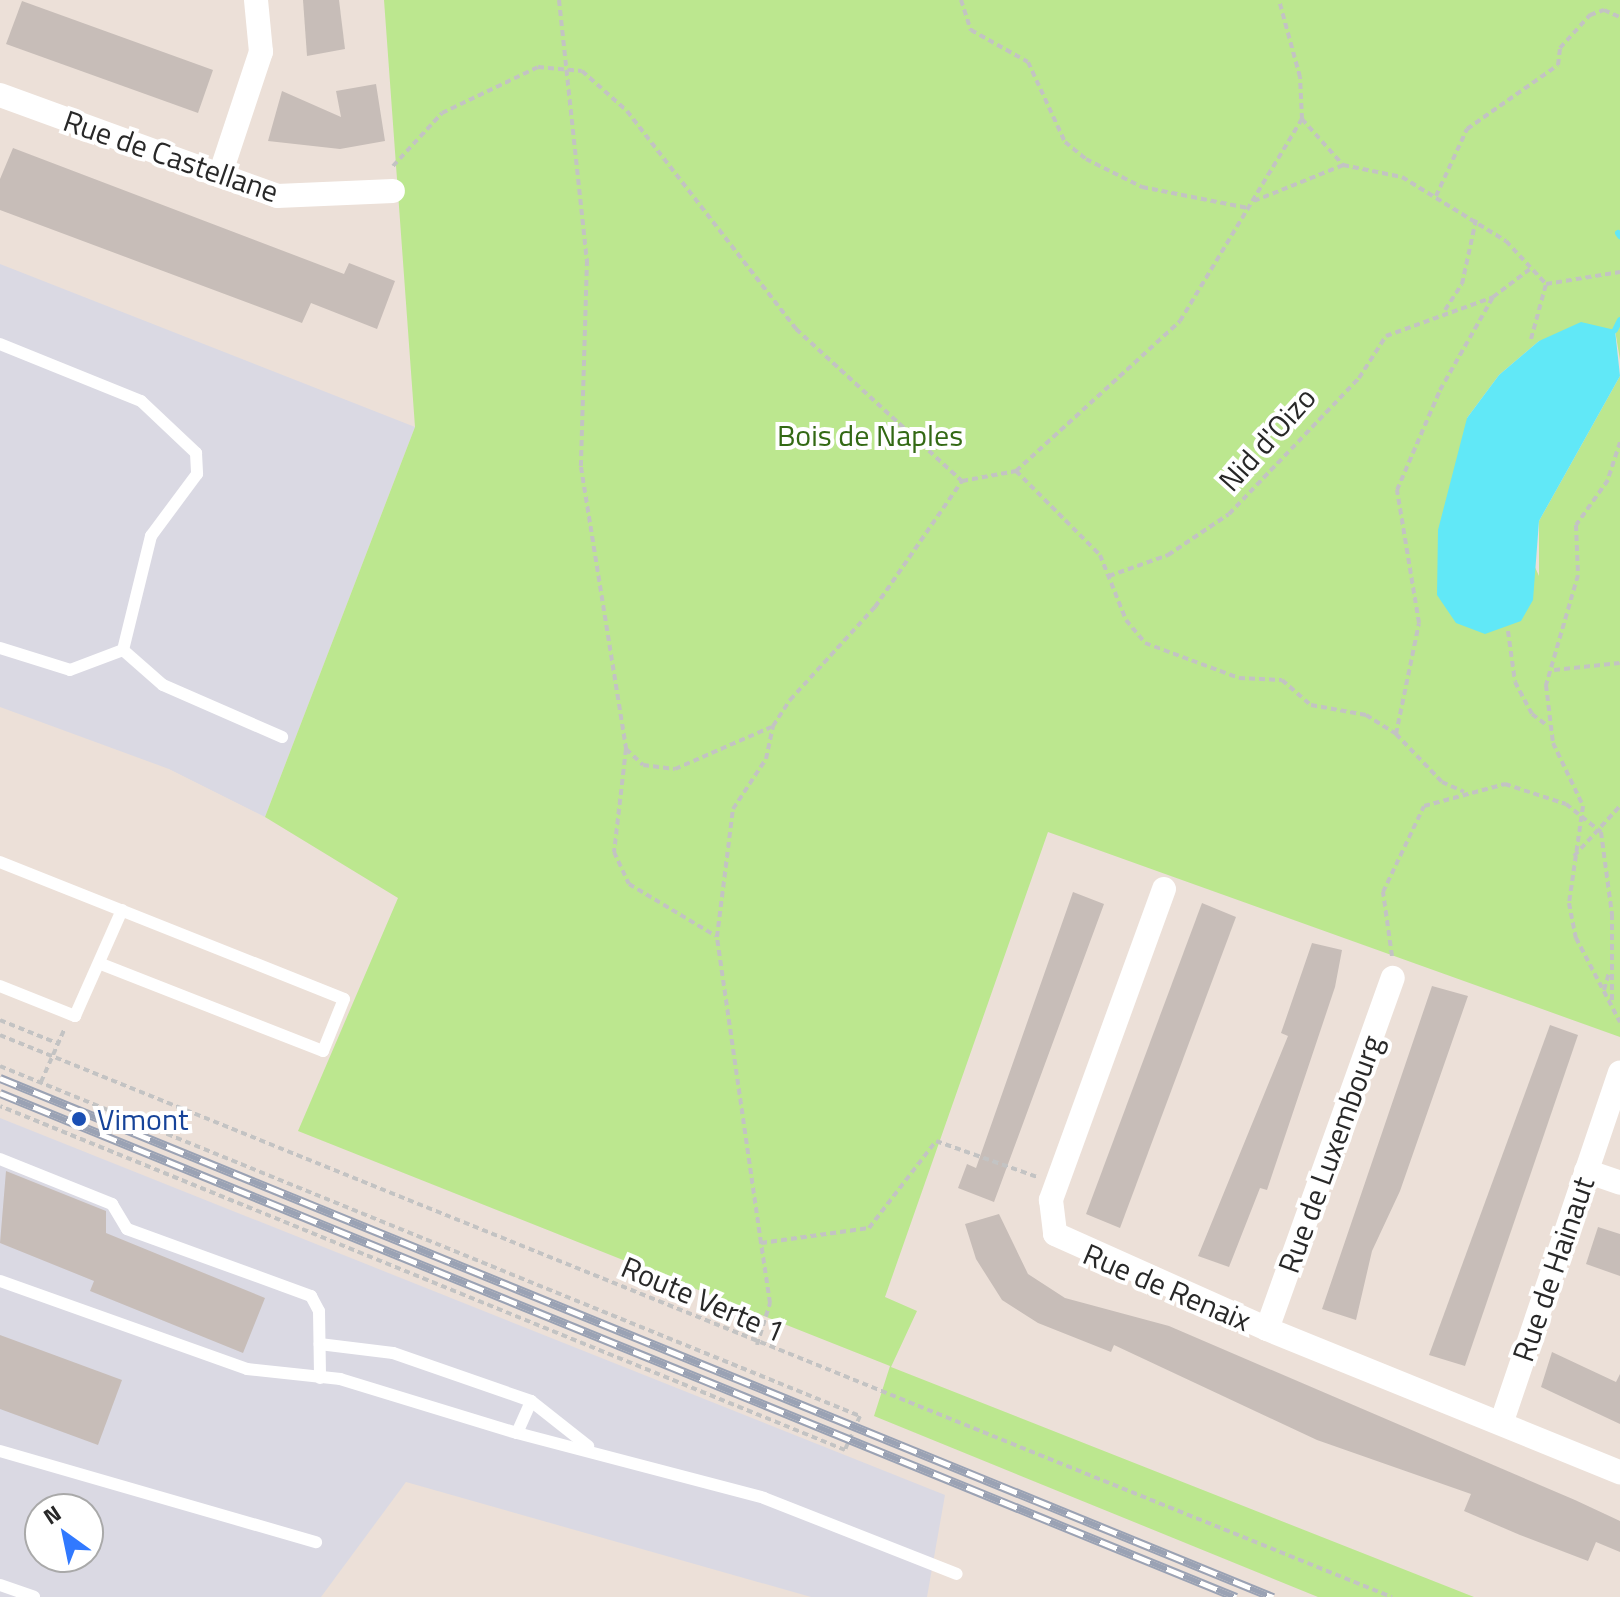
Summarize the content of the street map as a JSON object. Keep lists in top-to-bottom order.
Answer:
{
  "streets": {
    "street": [
      "Rue de Castellane",
      "Rue de Luxembourg",
      "Rue de Hainaut",
      "Rue de Renaix"
    ],
    "path": ["Nid d'Oizo", "Route Verte 1"]
  },
  "crossings": [
    ["Rue de Luxembourg", "Rue de Renaix"],
    ["Rue de Hainaut", "Rue de Renaix"]
  ],
  "parks": ["Bois de Naples"],
  "places": ["Vimont"],
  "north": "top left"
}
